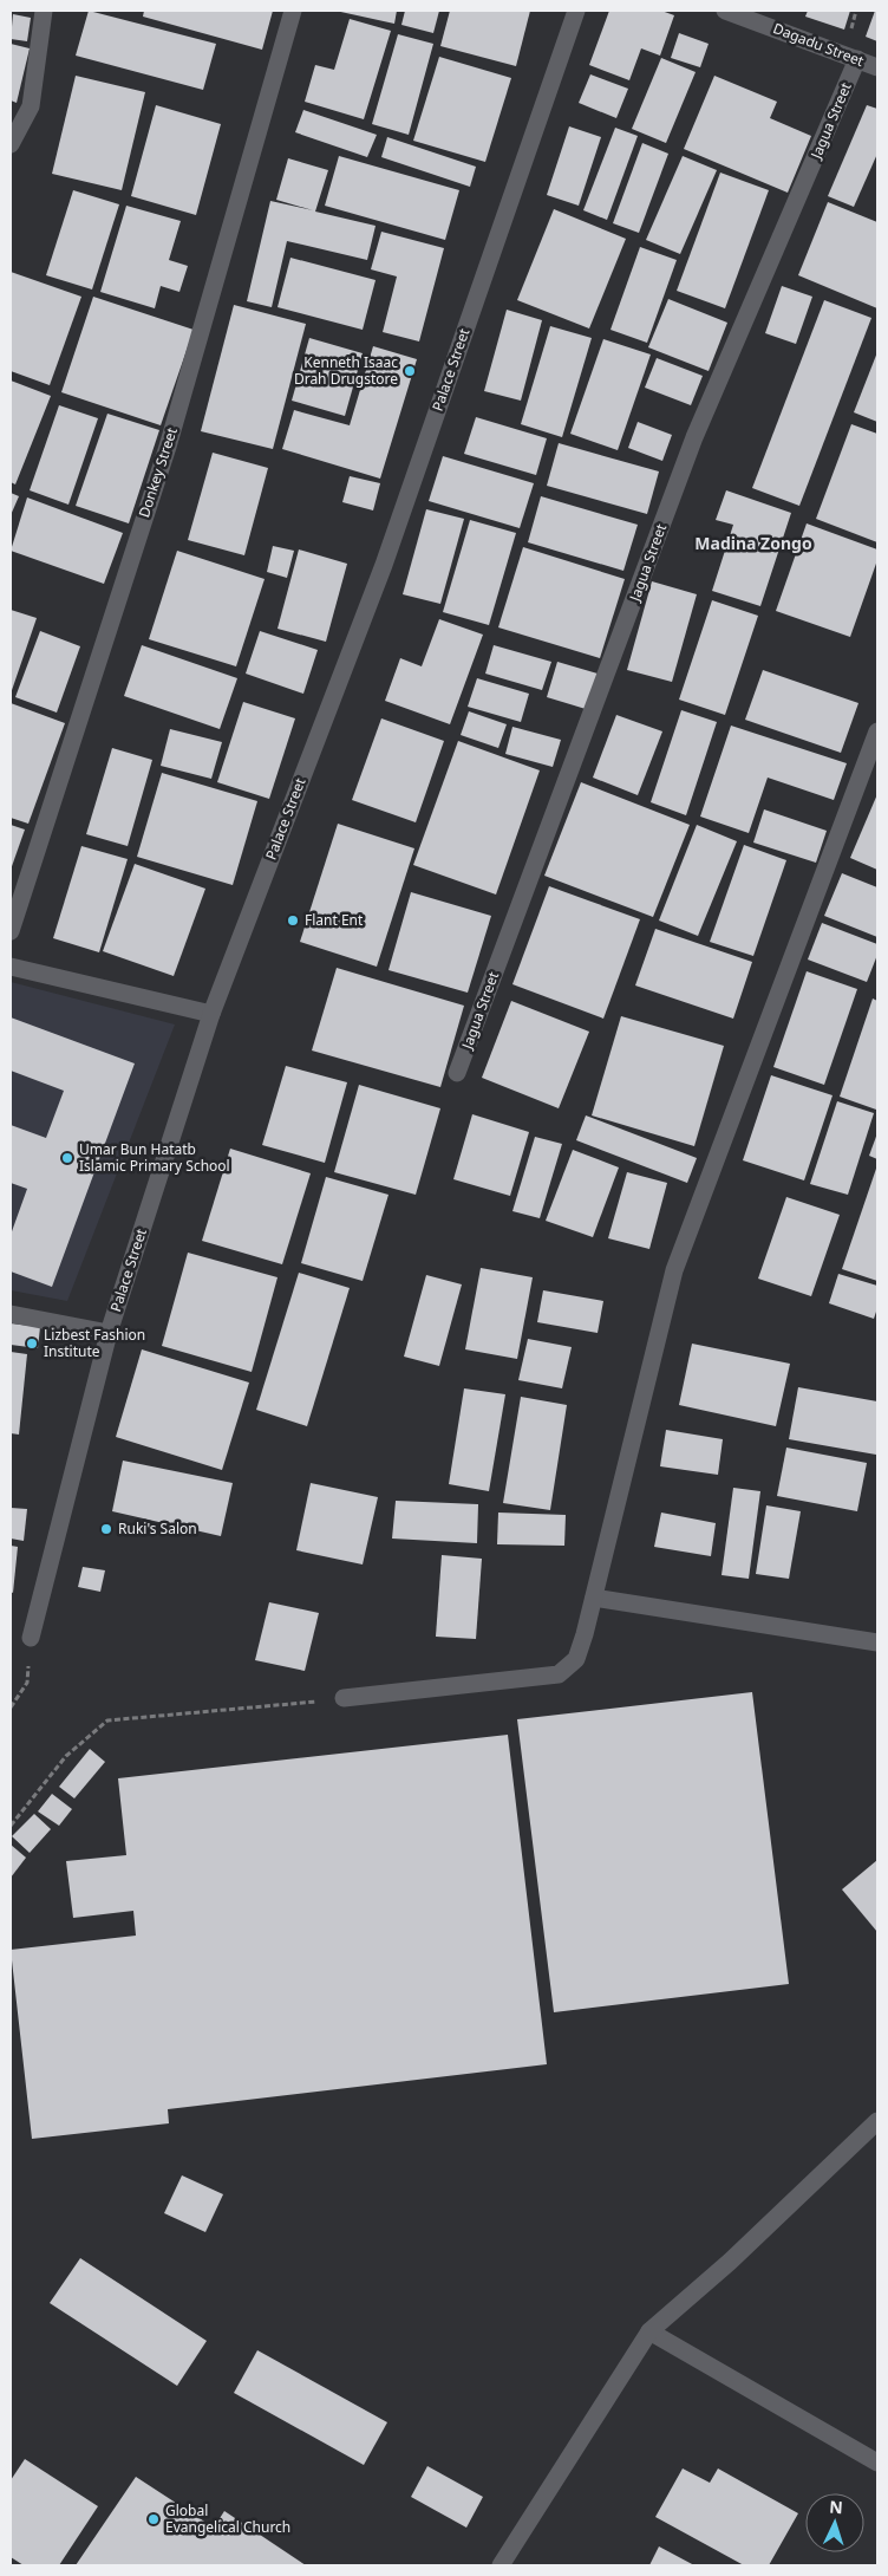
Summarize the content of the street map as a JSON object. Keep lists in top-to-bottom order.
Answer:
{
  "streets": {
    "street": [
      "Dagadu Street",
      "Jagua Street",
      "Palace Street",
      "Donkey Street"
    ]
  },
  "crossings": [
    ["Dagadu Street", "Jagua Street"]
  ],
  "districts": ["Madina Zongo"],
  "places": [
    "Kenneth Isaac Drah Drugstore",
    "Flant Ent",
    "Umar Bun Hatatb Islamic Primary School",
    "Lizbest Fashion Institute",
    "Ruki's Salon",
    "Global Evangelical Church"
  ],
  "north": "top"
}
